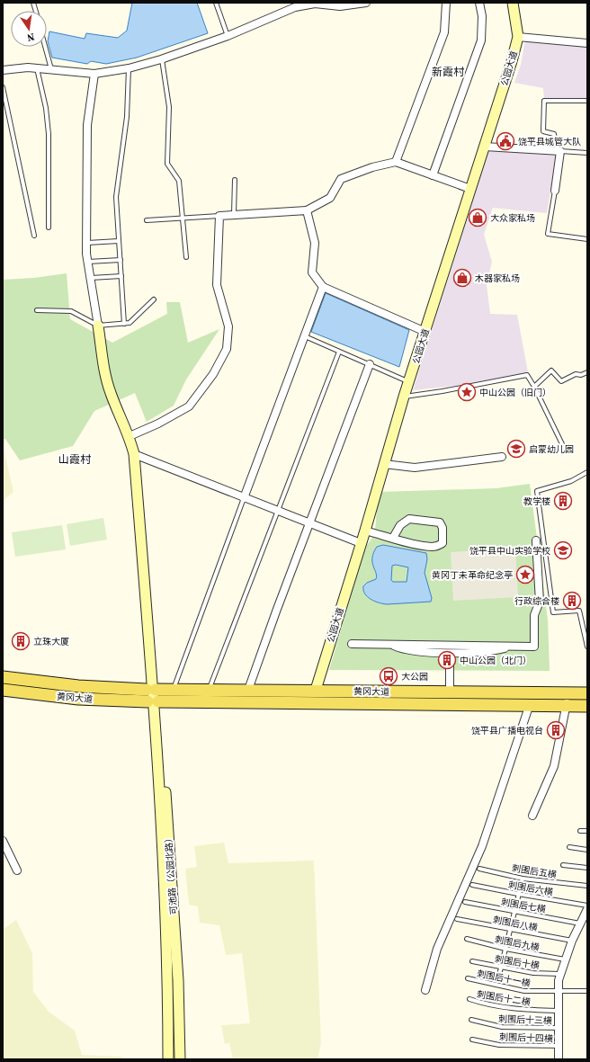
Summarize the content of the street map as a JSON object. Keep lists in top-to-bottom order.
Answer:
{
  "streets": {
    "main road": ["公园大道", "黄冈大道", "可池路（公园北路）"],
    "lane": [
      "刺围后五横",
      "刺围后六横",
      "刺围后七横",
      "刺围后八横",
      "刺围后九横",
      "刺围后十横",
      "刺围后十一横",
      "刺围后十二横",
      "刺围后十三横",
      "刺围后十四横"
    ]
  },
  "crossings": [
    ["黄冈大道", "可池路（公园北路）"]
  ],
  "districts": ["新霞村", "山霞村"],
  "places": {
    "public building": ["饶平县城管大队"],
    "shop": ["大众家私场", "木器家私场"],
    "place": ["中山公园（旧门）", "黄冈丁未革命纪念亭"],
    "school or university": ["启蒙幼儿园", "饶平县中山实验学校"],
    "building": [
      "教学楼",
      "行政综合楼",
      "立珠大厦",
      "中山公园（北门）",
      "饶平县广播电视台"
    ],
    "bus stop": ["大公园"]
  },
  "north": "bottom"
}
